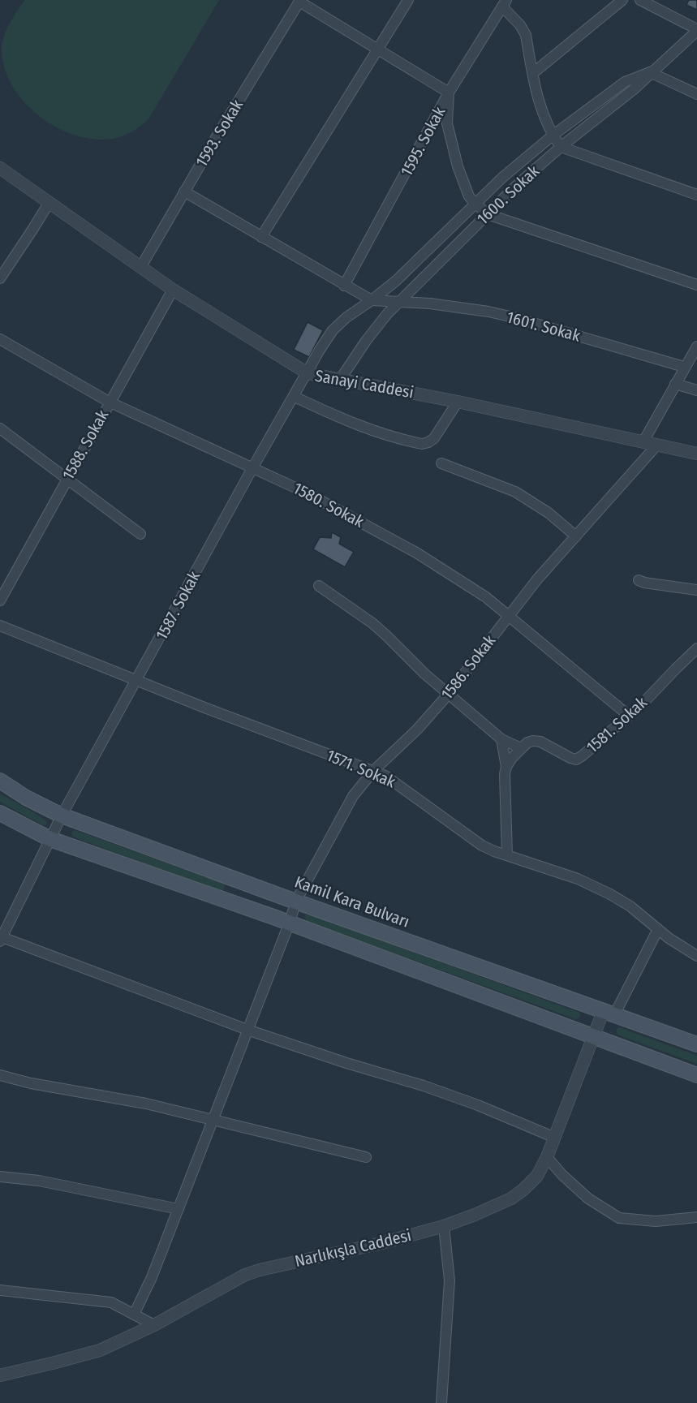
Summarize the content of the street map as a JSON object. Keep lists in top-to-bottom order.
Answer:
{
  "streets": {
    "main road": ["Kamil Kara Bulvarı"],
    "street": [
      "1593. Sokak",
      "1595. Sokak",
      "1600. Sokak",
      "1601. Sokak",
      "Sanayi Caddesi",
      "1588. Sokak",
      "1580. Sokak",
      "1587. Sokak",
      "1586. Sokak",
      "1581. Sokak",
      "1571. Sokak",
      "Narlıkışla Caddesi"
    ]
  },
  "crossings": [
    ["1593. Sokak", "Sanayi Caddesi"],
    ["1600. Sokak", "1601. Sokak"],
    ["1600. Sokak", "Sanayi Caddesi"],
    ["1600. Sokak", "1587. Sokak"],
    ["1601. Sokak", "1587. Sokak"],
    ["Sanayi Caddesi", "1588. Sokak"],
    ["Sanayi Caddesi", "1587. Sokak"],
    ["Sanayi Caddesi", "1586. Sokak"],
    ["1588. Sokak", "1580. Sokak"],
    ["1580. Sokak", "1587. Sokak"],
    ["1580. Sokak", "1586. Sokak"],
    ["1580. Sokak", "1581. Sokak"],
    ["1587. Sokak", "1571. Sokak"],
    ["1587. Sokak", "Kamil Kara Bulvarı"],
    ["1586. Sokak", "1571. Sokak"],
    ["1586. Sokak", "Kamil Kara Bulvarı"],
    ["Kamil Kara Bulvarı", "Narlıkışla Caddesi"]
  ]
}
